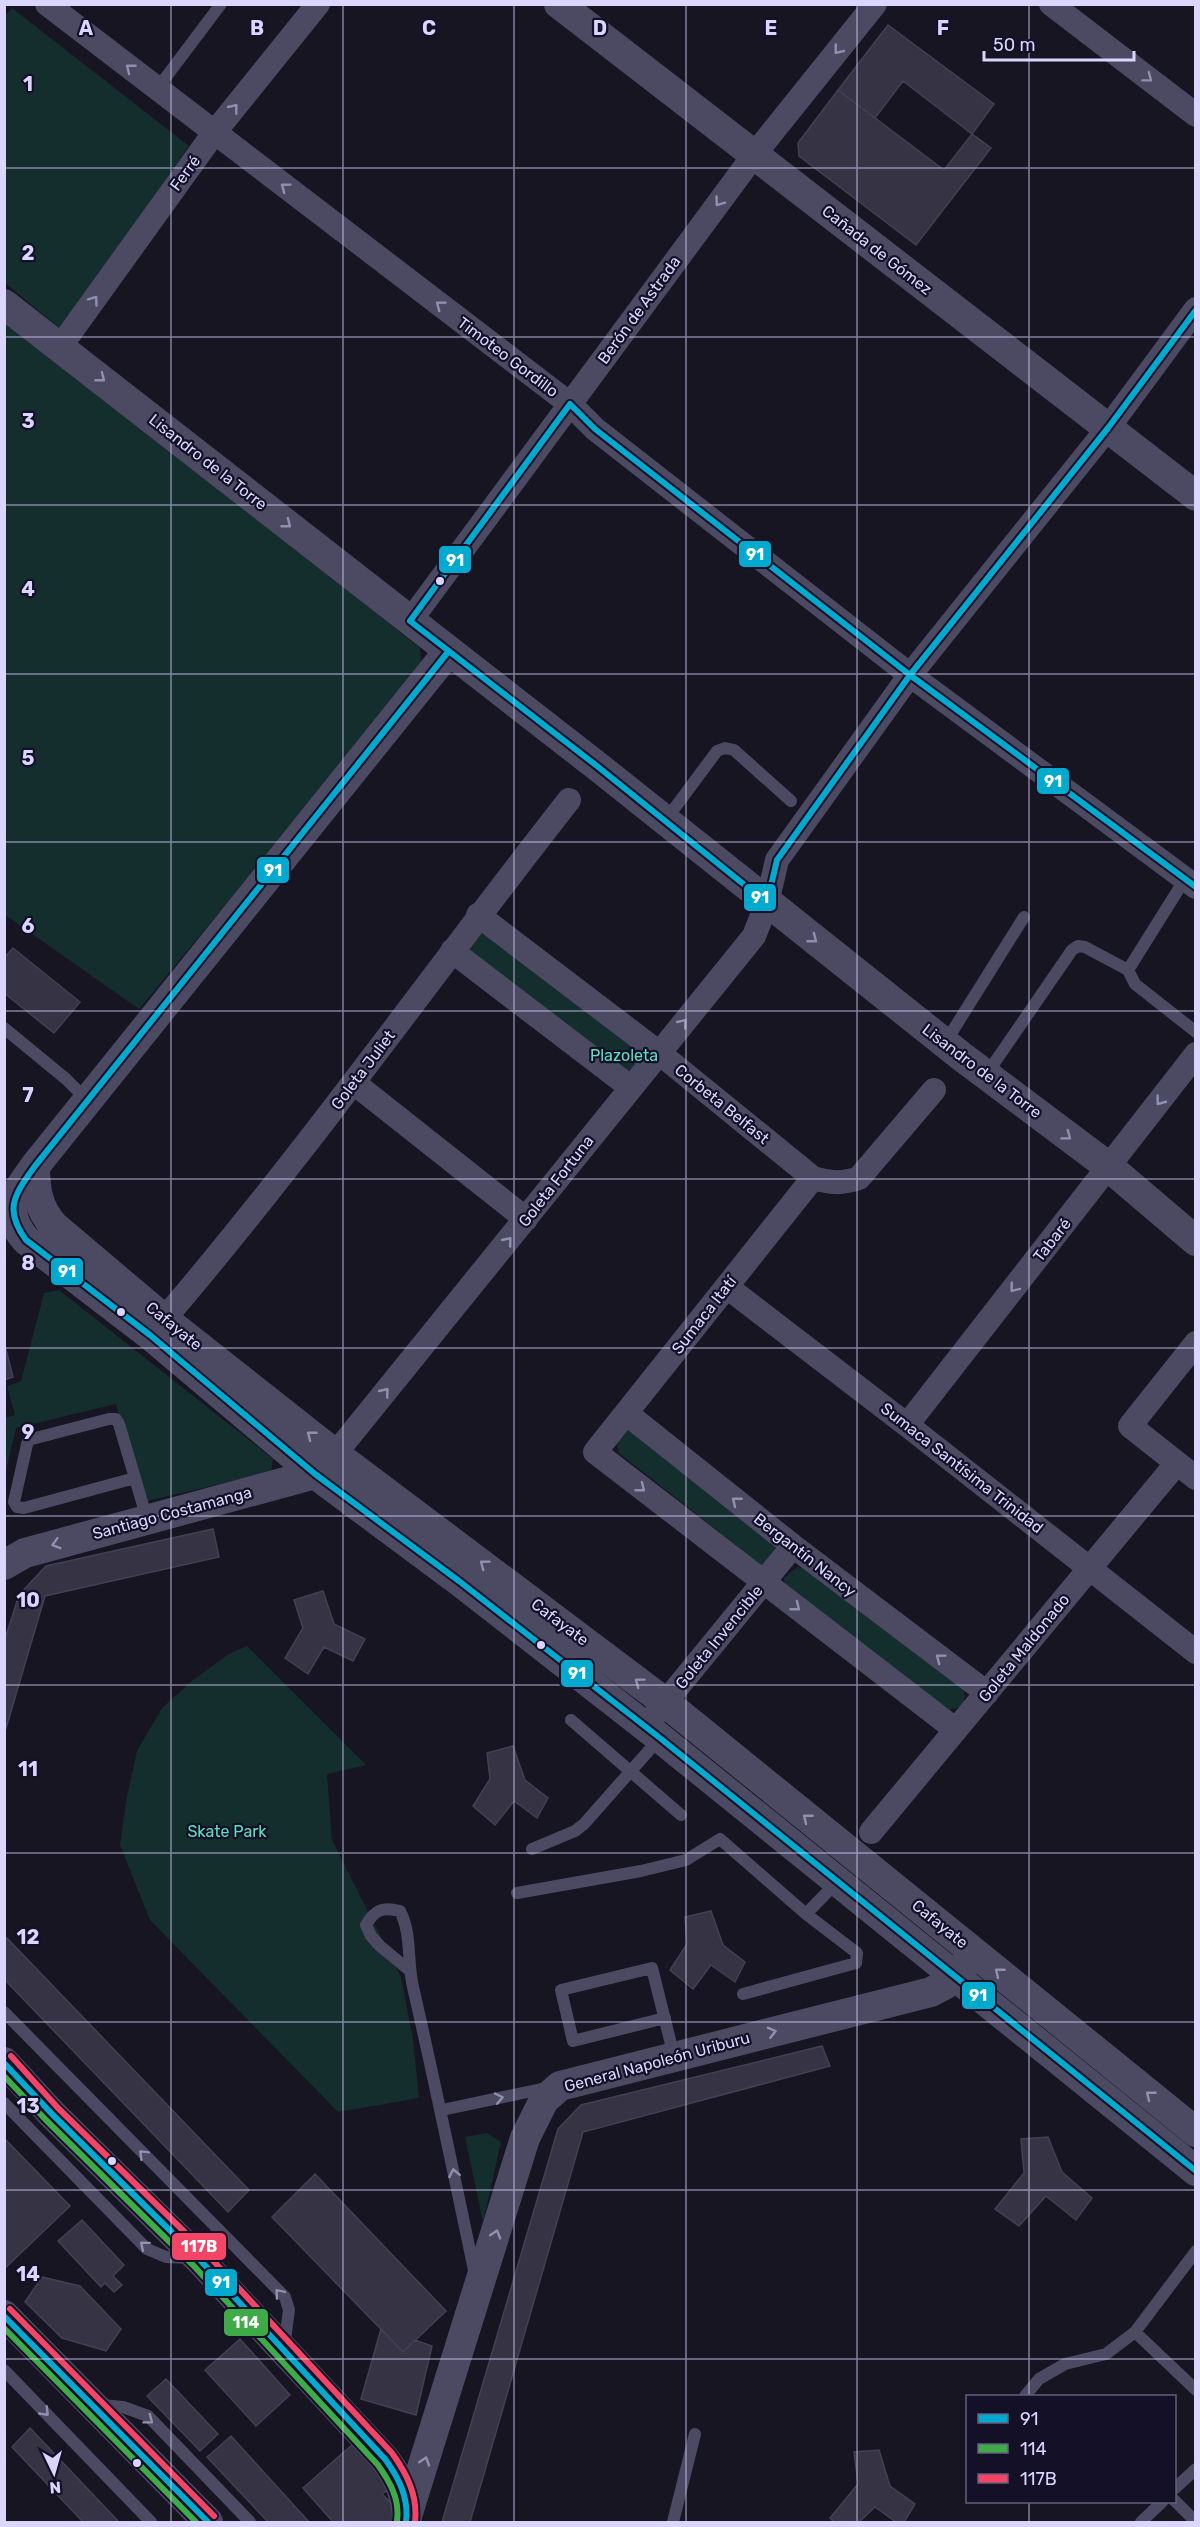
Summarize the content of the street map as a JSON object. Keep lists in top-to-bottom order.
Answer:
{
  "streets": {
    "street": [
      "Ferré",
      "Cañada de Gómez",
      "Berón de Astrada",
      "Timoteo Gordillo",
      "Lisandro de la Torre",
      "Goleta Juliet",
      "Corbeta Belfast",
      "Goleta Fortuna",
      "Tabaré",
      "Sumaca Itatí",
      "Cafayate",
      "Sumaca Santísima Trinidad",
      "Santiago Costamanga",
      "Bergantín Nancy",
      "Goleta Invencible",
      "Goleta Maldonado",
      "General Napoleón Uriburu"
    ]
  },
  "crossings": [
    ["Ferré", "Timoteo Gordillo"],
    ["Ferré", "Lisandro de la Torre"],
    ["Cañada de Gómez", "Berón de Astrada"],
    ["Cañada de Gómez", "Goleta Fortuna"],
    ["Berón de Astrada", "Timoteo Gordillo"],
    ["Berón de Astrada", "Lisandro de la Torre"],
    ["Timoteo Gordillo", "Goleta Fortuna"],
    ["Lisandro de la Torre", "Goleta Fortuna"],
    ["Lisandro de la Torre", "Tabaré"],
    ["Goleta Juliet", "Corbeta Belfast"],
    ["Goleta Juliet", "Cafayate"],
    ["Corbeta Belfast", "Goleta Fortuna"],
    ["Corbeta Belfast", "Sumaca Itatí"],
    ["Goleta Fortuna", "Cafayate"],
    ["Goleta Fortuna", "Santiago Costamanga"],
    ["Tabaré", "Sumaca Santísima Trinidad"],
    ["Sumaca Itatí", "Sumaca Santísima Trinidad"],
    ["Sumaca Itatí", "Bergantín Nancy"],
    ["Sumaca Itatí", "Goleta Invencible"],
    ["Cafayate", "Santiago Costamanga"],
    ["Cafayate", "Goleta Invencible"],
    ["Cafayate", "General Napoleón Uriburu"],
    ["Sumaca Santísima Trinidad", "Goleta Maldonado"],
    ["Bergantín Nancy", "Goleta Invencible"],
    ["Bergantín Nancy", "Goleta Maldonado"]
  ],
  "one_way": [
    "Ferré",
    "Berón de Astrada",
    "Timoteo Gordillo",
    "Lisandro de la Torre",
    "Tabaré",
    "Sumaca Itatí",
    "Santiago Costamanga",
    "General Napoleón Uriburu"
  ],
  "parks": ["Plazoleta", "Skate Park"],
  "lines": ["transit line 91", "transit line 117B", "transit line 114"],
  "legend": ["91", "114", "117B"],
  "scale_bar": "50 m",
  "north": "bottom",
  "grid": {
    "columns": [
      "A",
      "B",
      "C",
      "D",
      "E",
      "F"
    ],
    "rows": [
      "1",
      "2",
      "3",
      "4",
      "5",
      "6",
      "7",
      "8",
      "9",
      "10",
      "11",
      "12",
      "13",
      "14"
    ]
  }
}
